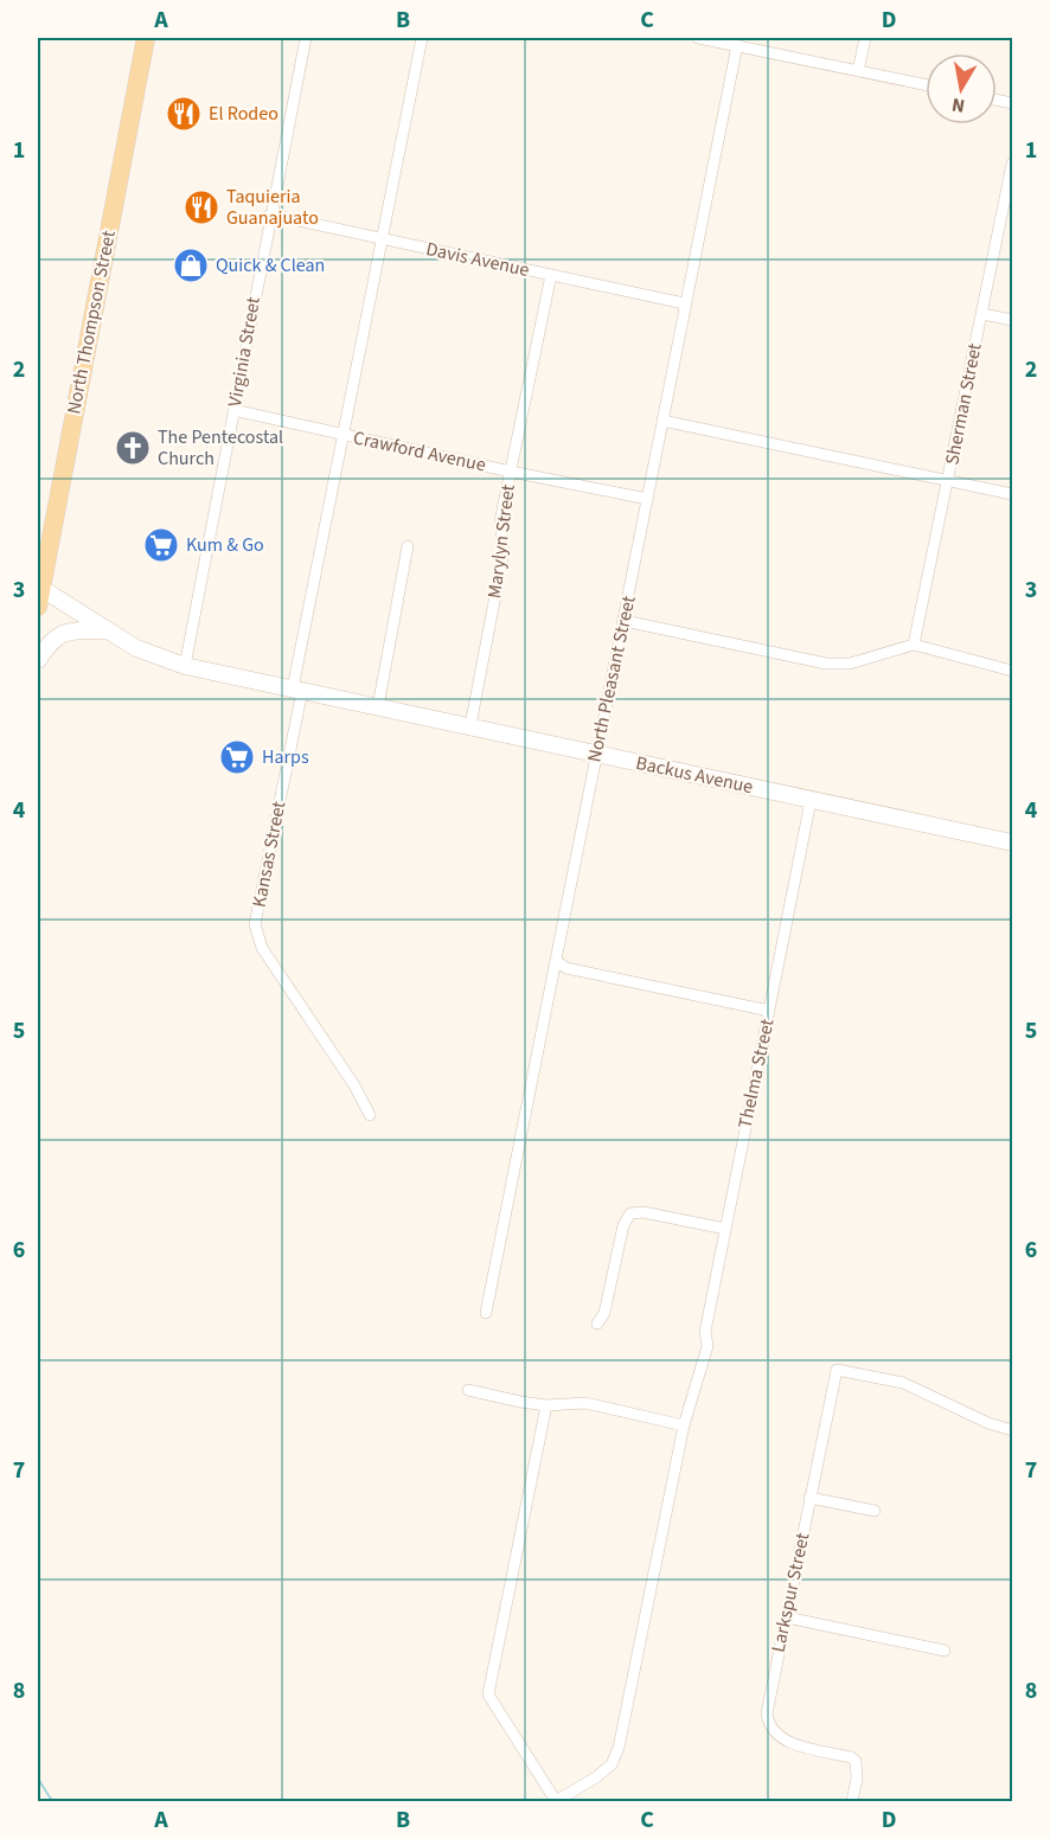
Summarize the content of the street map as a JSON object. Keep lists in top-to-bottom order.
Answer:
{
  "streets": {
    "main road": ["North Thompson Street"],
    "street": [
      "Davis Avenue",
      "Virginia Street",
      "Sherman Street",
      "Crawford Avenue",
      "Marylyn Street",
      "North Pleasant Street",
      "Backus Avenue",
      "Kansas Street",
      "Thelma Street",
      "Larkspur Street"
    ]
  },
  "crossings": [
    ["Davis Avenue", "Virginia Street"],
    ["Davis Avenue", "Marylyn Street"],
    ["Davis Avenue", "North Pleasant Street"],
    ["North Thompson Street", "Backus Avenue"],
    ["Virginia Street", "Crawford Avenue"],
    ["Virginia Street", "Backus Avenue"],
    ["Crawford Avenue", "Marylyn Street"],
    ["Crawford Avenue", "North Pleasant Street"],
    ["Crawford Avenue", "Kansas Street"],
    ["Marylyn Street", "Backus Avenue"],
    ["North Pleasant Street", "Backus Avenue"],
    ["Backus Avenue", "Kansas Street"],
    ["Backus Avenue", "Thelma Street"]
  ],
  "places": {
    "restaurant": ["El Rodeo", "Taquieria Guanajuato"],
    "shop": ["Quick & Clean"],
    "church": ["The Pentecostal Church"],
    "supermarket": ["Kum & Go", "Harps"]
  },
  "north": "bottom",
  "grid": {
    "columns": [
      "A",
      "B",
      "C",
      "D"
    ],
    "rows": [
      "1",
      "2",
      "3",
      "4",
      "5",
      "6",
      "7",
      "8"
    ]
  }
}
